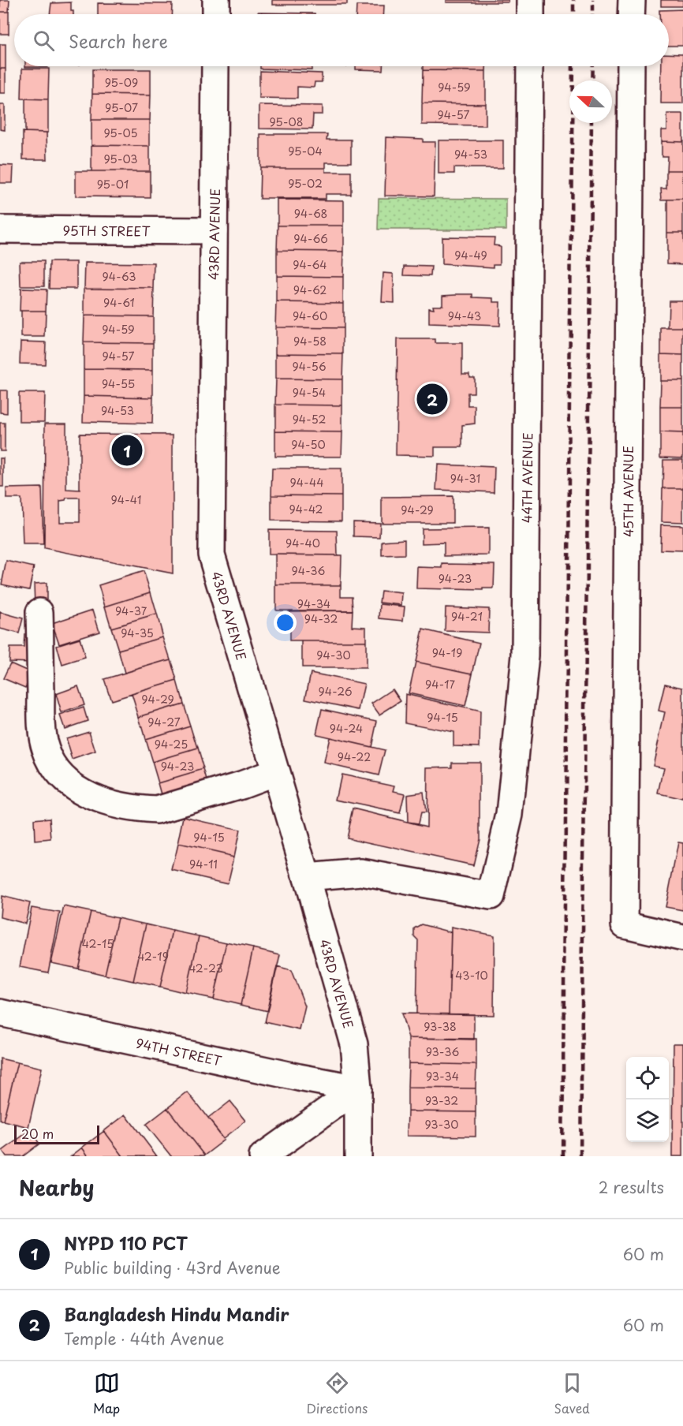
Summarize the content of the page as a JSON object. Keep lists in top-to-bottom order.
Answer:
{
  "streets": {
    "street": [
      "95TH STREET",
      "43RD AVENUE",
      "44TH AVENUE",
      "45TH AVENUE",
      "94TH STREET"
    ]
  },
  "crossings": [
    ["95TH STREET", "43RD AVENUE"],
    ["43RD AVENUE", "44TH AVENUE"],
    ["43RD AVENUE", "94TH STREET"]
  ],
  "house_numbers": [
    "95-09",
    "94-59",
    "95-07",
    "94-57",
    "95-08",
    "95-05",
    "95-04",
    "94-53",
    "95-03",
    "95-02",
    "95-01",
    "94-68",
    "94-66",
    "94-49",
    "94-64",
    "94-63",
    "94-62",
    "94-61",
    "94-60",
    "94-43",
    "94-59",
    "94-58",
    "94-57",
    "94-56",
    "94-55",
    "94-54",
    "94-53",
    "94-52",
    "94-50",
    "94-31",
    "94-44",
    "94-41",
    "94-42",
    "94-29",
    "94-40",
    "94-36",
    "94-23",
    "94-34",
    "94-37",
    "94-21",
    "94-32",
    "94-35",
    "94-19",
    "94-30",
    "94-17",
    "94-26",
    "94-29",
    "94-15",
    "94-27",
    "94-24",
    "94-25",
    "94-22",
    "94-23",
    "94-15",
    "94-11",
    "42-15",
    "42-19",
    "42-23",
    "43-10",
    "93-38",
    "93-36",
    "93-34",
    "93-32",
    "93-30"
  ],
  "scale_bar": "20 m",
  "north": "left",
  "page": {
    "search": "Search here",
    "pins": ["2", "1"],
    "scale": "20 m",
    "heading": ["Nearby", "2 results"],
    "list": [
      {
        "mark": "1",
        "name": "NYPD 110 PCT",
        "note": "Public building · 43rd Avenue",
        "value": "60 m"
      },
      {
        "mark": "2",
        "name": "Bangladesh Hindu Mandir",
        "note": "Temple · 44th Avenue",
        "value": "60 m"
      }
    ],
    "nav": ["Map", "Directions", "Saved"]
  }
}
